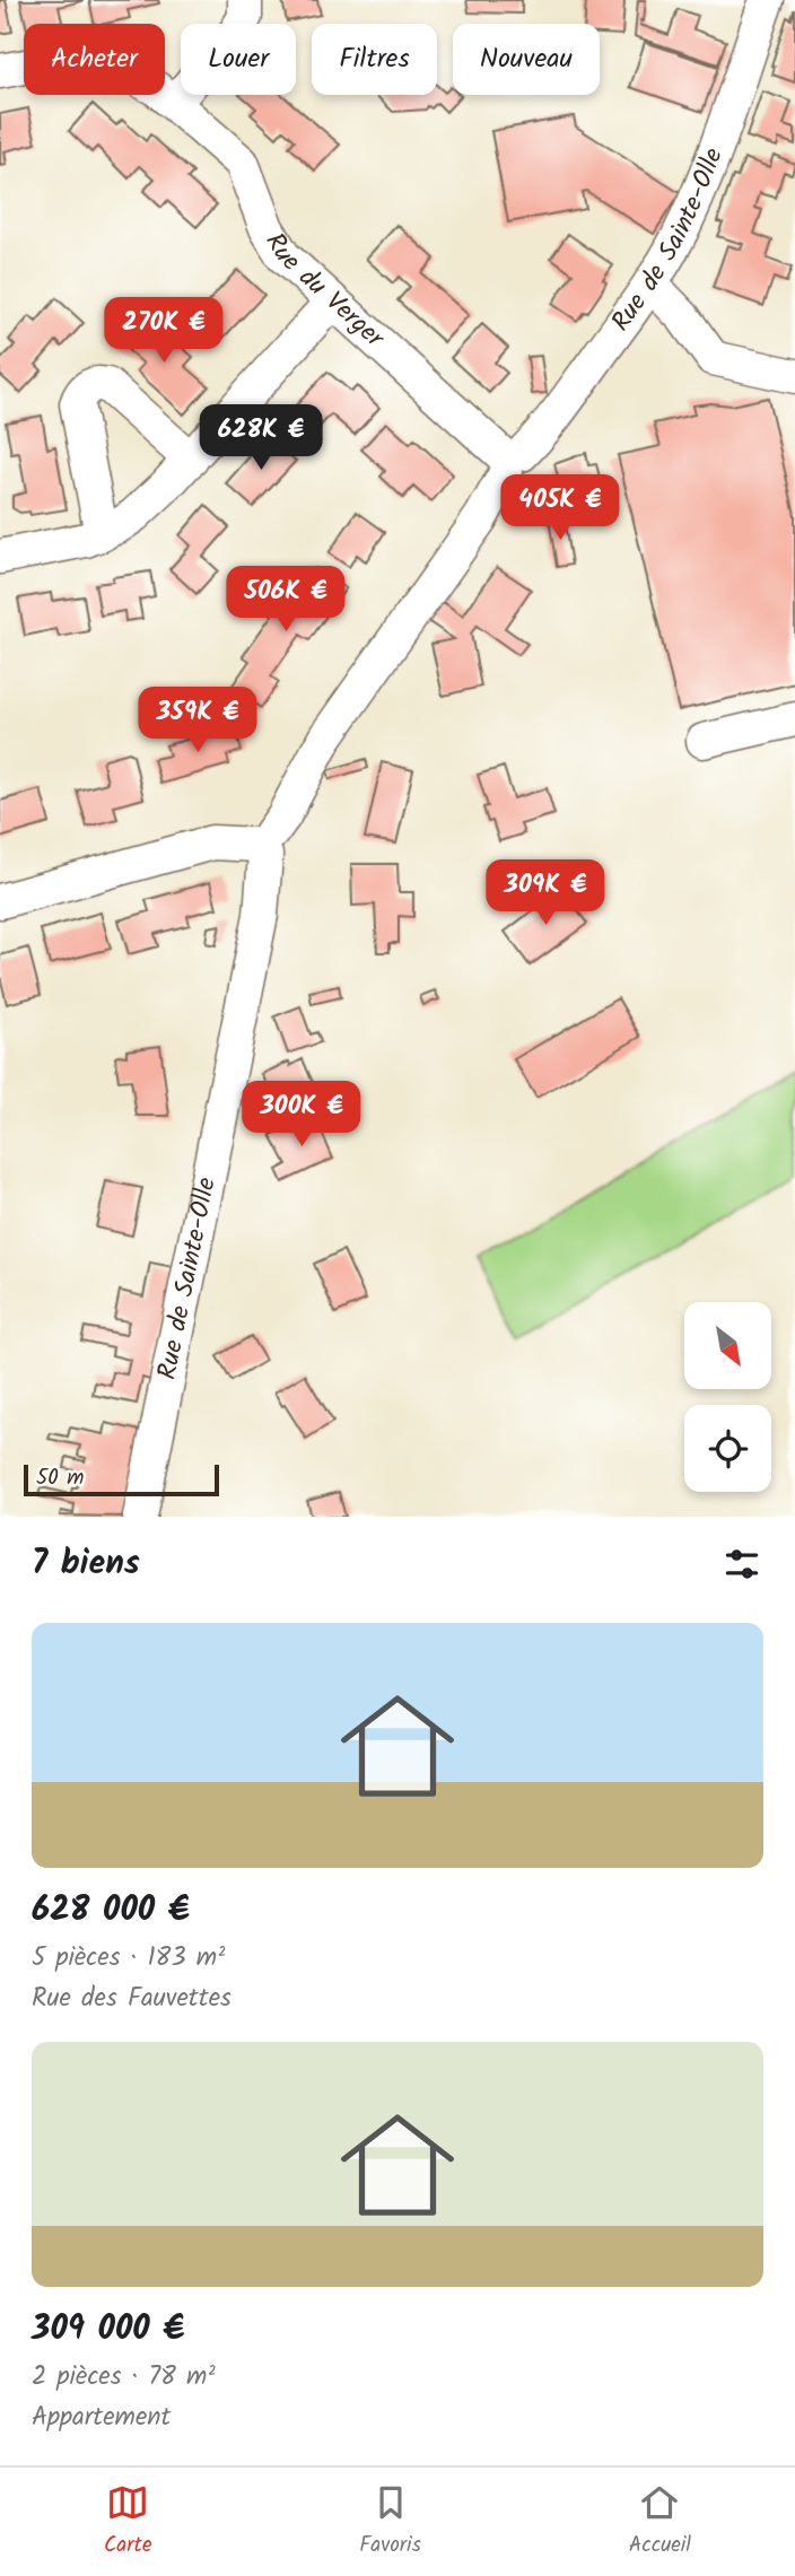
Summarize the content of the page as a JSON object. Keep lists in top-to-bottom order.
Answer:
{
  "streets": {
    "street": ["Rue de Sainte-Olle", "Rue du Verger"]
  },
  "crossings": [
    ["Rue de Sainte-Olle", "Rue du Verger"]
  ],
  "scale_bar": "50 m",
  "north": "bottom right",
  "page": {
    "chip": [
      "Acheter",
      "Louer",
      "Filtres",
      "Nouveau"
    ],
    "price": [
      "270K €",
      "628K €",
      "405K €",
      "506K €",
      "359K €",
      "309K €",
      "300K €"
    ],
    "scale": "50 m",
    "heading": "7 biens",
    "list": [
      {
        "name": "628 000 €",
        "note": "5 pièces · 183 m² · Rue des Fauvettes"
      },
      {
        "name": "309 000 €",
        "note": "2 pièces · 78 m² · Appartement"
      }
    ],
    "tabs": ["Carte", "Favoris", "Accueil"]
  }
}
